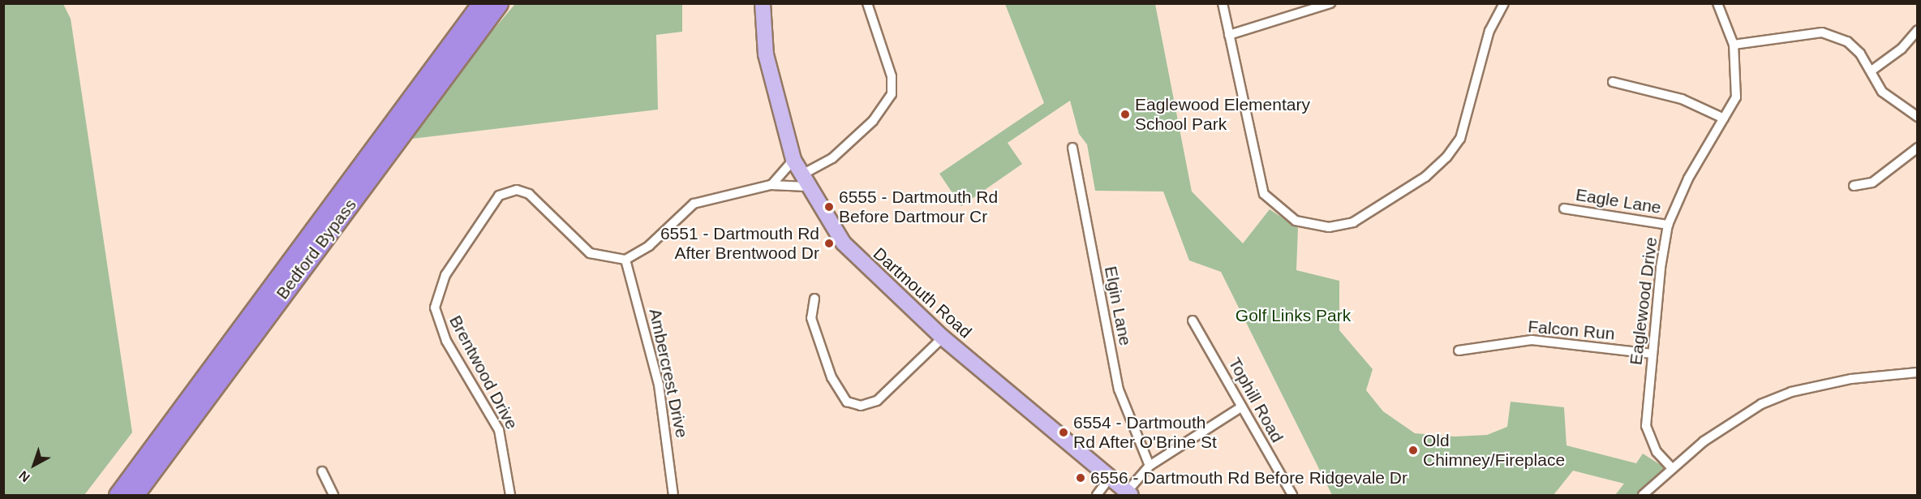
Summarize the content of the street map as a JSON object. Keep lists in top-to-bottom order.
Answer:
{
  "streets": {
    "highway": ["Bedford Bypass"],
    "main road": ["Dartmouth Road"],
    "street": [
      "Eagle Lane",
      "Eaglewood Drive",
      "Elgin Lane",
      "Falcon Run",
      "Brentwood Drive",
      "Ambercrest Drive",
      "Tophill Road"
    ]
  },
  "crossings": [
    ["Eagle Lane", "Eaglewood Drive"],
    ["Eaglewood Drive", "Falcon Run"],
    ["Brentwood Drive", "Ambercrest Drive"]
  ],
  "parks": ["Golf Links Park"],
  "places": [
    "Eaglewood Elementary School Park",
    "6555 - Dartmouth Rd Before Dartmour Cr",
    "6551 - Dartmouth Rd After Brentwood Dr",
    "6554 - Dartmouth Rd After O'Brine St",
    "Old Chimney/Fireplace",
    "6556 - Dartmouth Rd Before Ridgevale Dr"
  ],
  "north": "bottom left"
}
